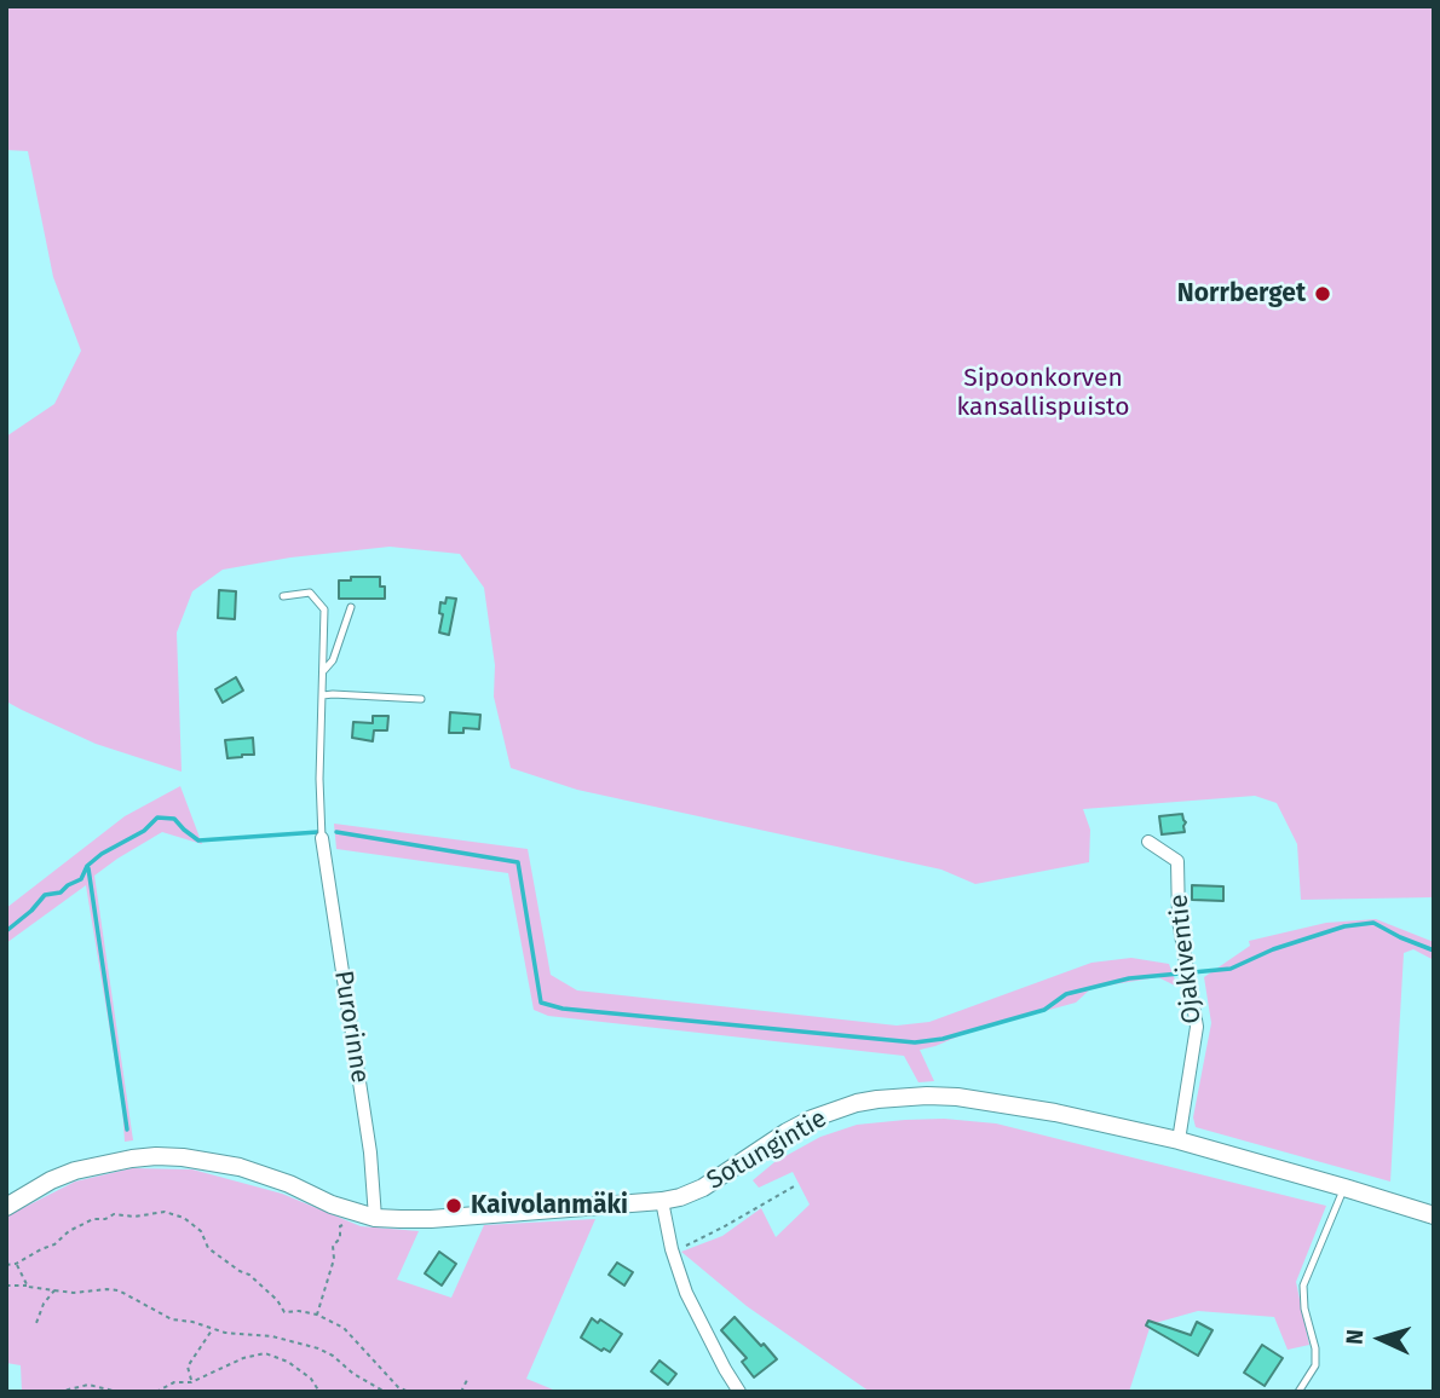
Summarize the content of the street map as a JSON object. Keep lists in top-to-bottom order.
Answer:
{
  "streets": {
    "street": ["Ojakiventie", "Purorinne", "Sotungintie"]
  },
  "crossings": [
    ["Ojakiventie", "Sotungintie"],
    ["Purorinne", "Sotungintie"]
  ],
  "parks": ["Sipoonkorven kansallispuisto"],
  "places": ["Norrberget", "Kaivolanmäki"],
  "north": "left"
}
